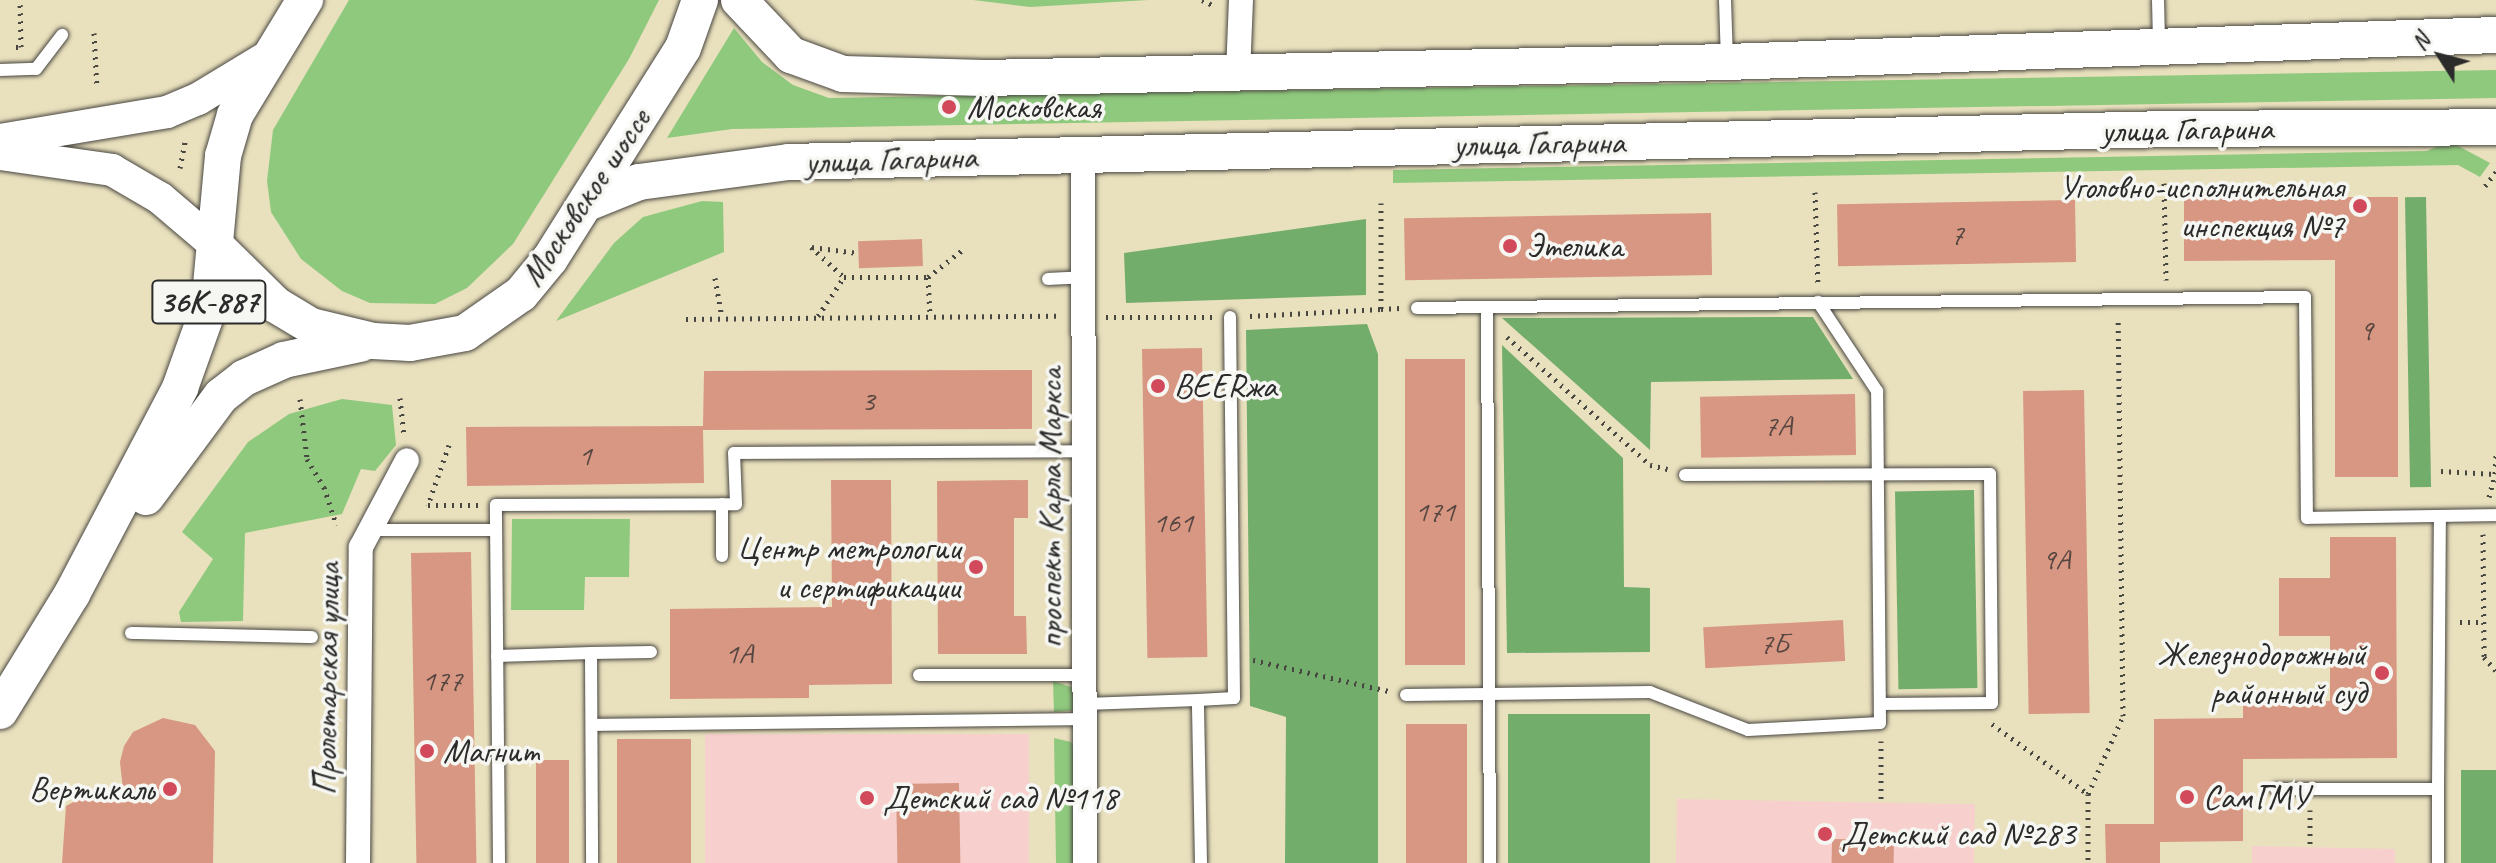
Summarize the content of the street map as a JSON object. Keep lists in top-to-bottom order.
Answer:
{
  "streets": {
    "main road": ["улица Гагарина", "Московское шоссе", "36К-887"],
    "street": ["проспект Карла Маркса", "Пролетарская улица"]
  },
  "crossings": [
    ["улица Гагарина", "Московское шоссе"],
    ["улица Гагарина", "проспект Карла Маркса"]
  ],
  "places": [
    "Московская",
    "Уголовно-исполнительная инспекция №7",
    "Этелика",
    "BEERжа",
    "Центр метрологии и сертификации",
    "Железнодорожный районный суд",
    "Магнит",
    "Вертикаль",
    "СамГМУ",
    "Детский сад №118",
    "Детский сад №283"
  ],
  "house_numbers": [
    "7",
    "9",
    "3",
    "7А",
    "1",
    "171",
    "161",
    "9А",
    "7Б",
    "1А",
    "177"
  ],
  "north": "top left"
}
